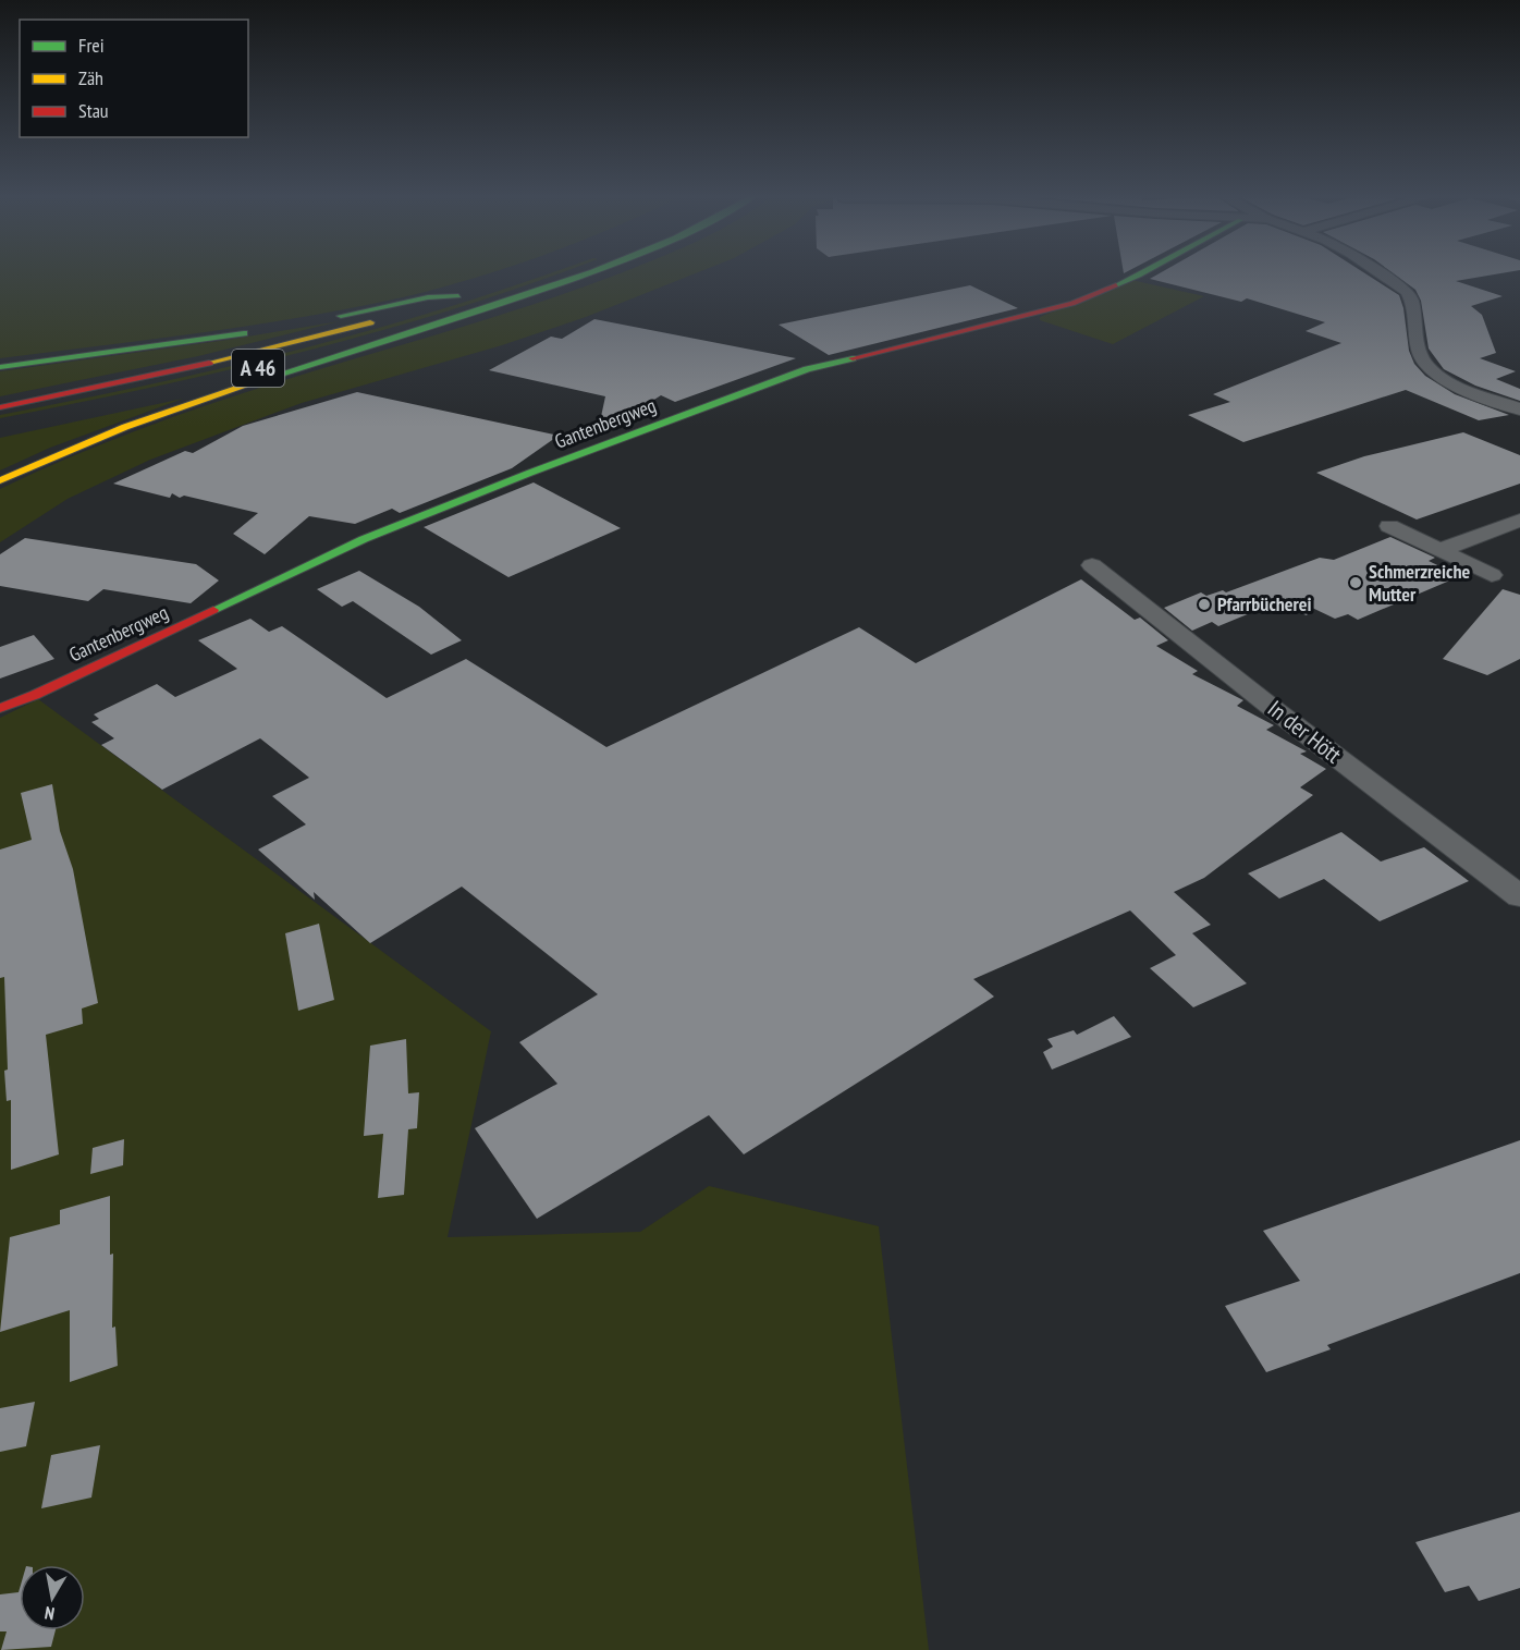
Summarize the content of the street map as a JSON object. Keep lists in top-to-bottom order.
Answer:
{
  "streets": {
    "main road": ["A 46", "Gantenbergweg"],
    "street": ["In der Hött"]
  },
  "places": ["Schmerzreiche Mutter", "Pfarrbücherei"],
  "legend": ["Frei", "Zäh", "Stau"],
  "north": "bottom"
}
